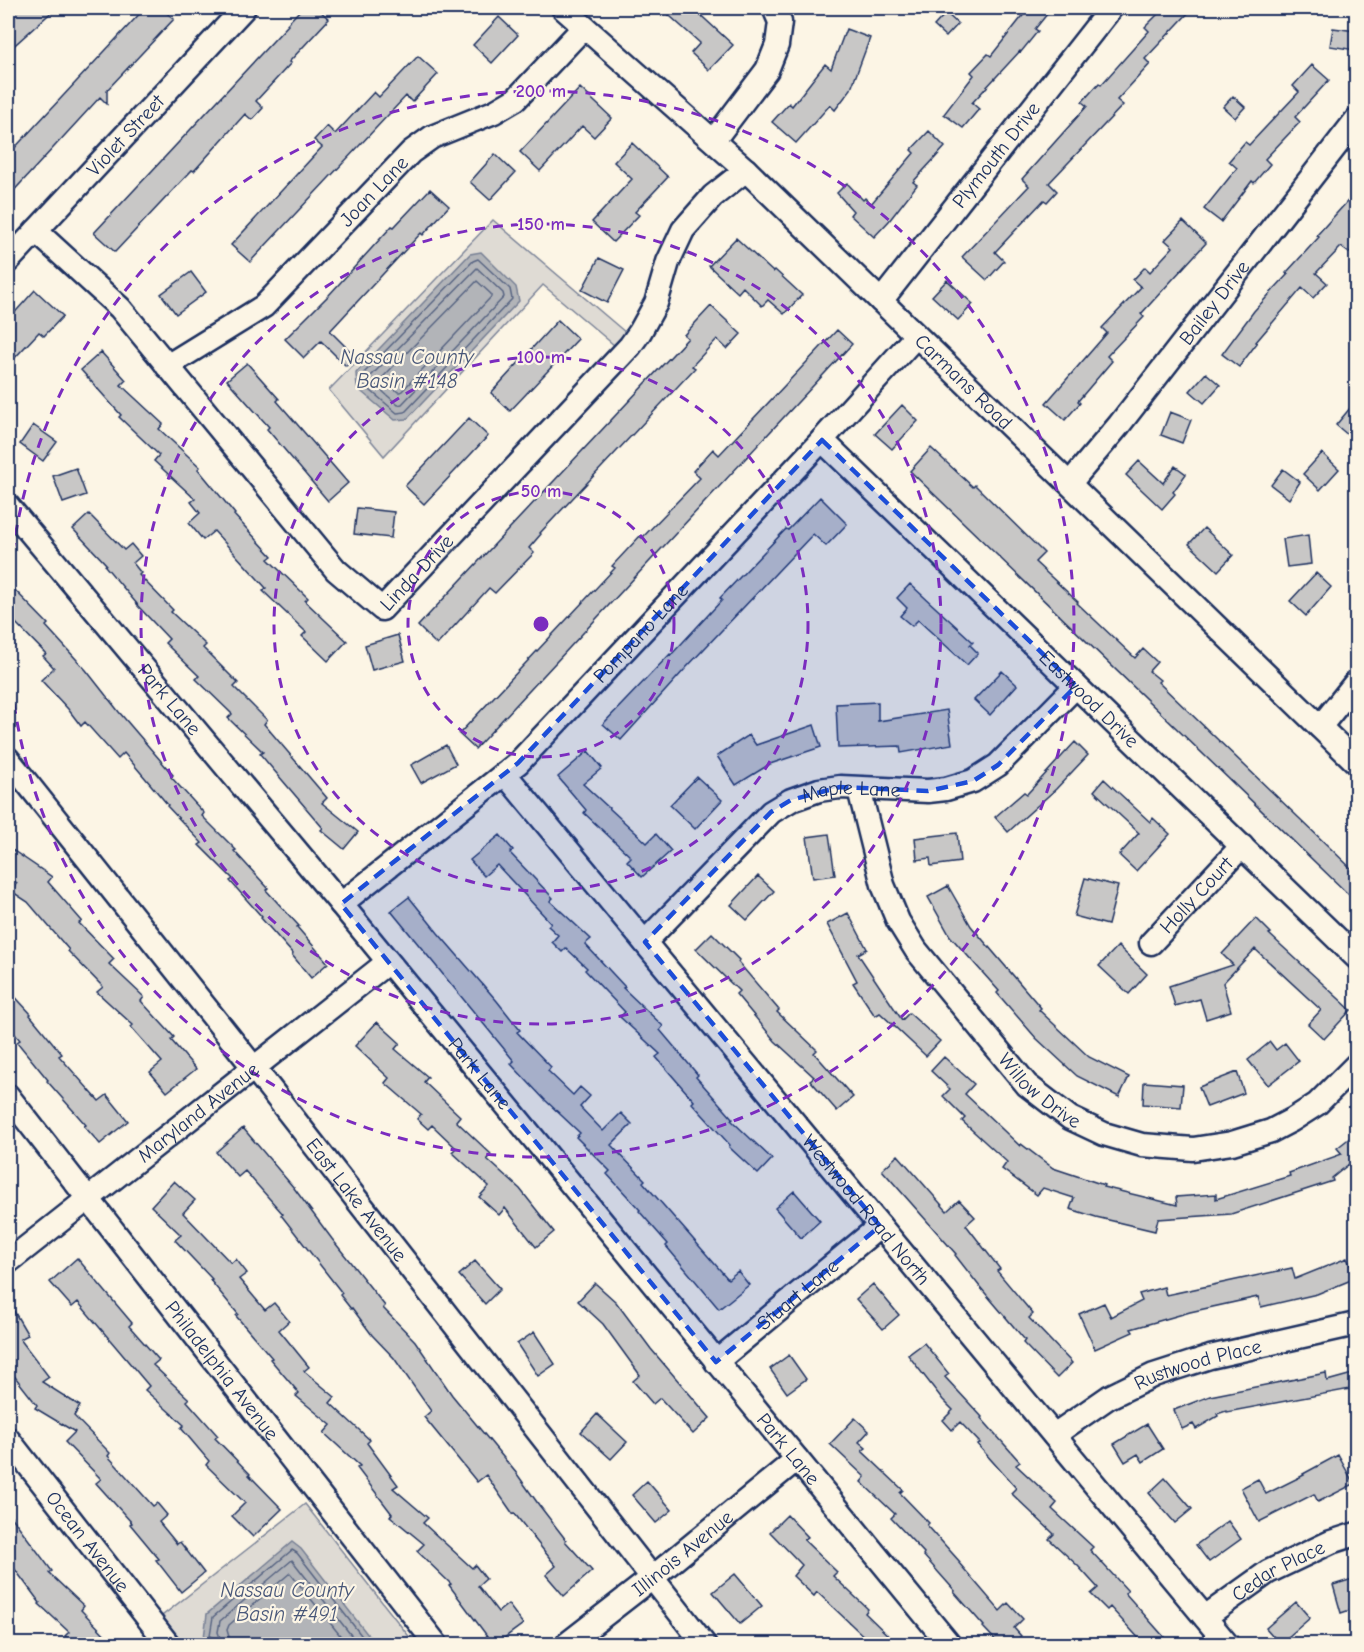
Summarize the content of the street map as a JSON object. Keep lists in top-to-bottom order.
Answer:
{
  "streets": {
    "street": [
      "Violet Street",
      "Plymouth Drive",
      "Joan Lane",
      "Bailey Drive",
      "Carmans Road",
      "Linda Drive",
      "Pompano Lane",
      "Eastwood Drive",
      "Park Lane",
      "Maple Lane",
      "Holly Court",
      "Willow Drive",
      "Maryland Avenue",
      "East Lake Avenue",
      "Westwood Road North",
      "Stuart Lane",
      "Rustwood Place",
      "Philadelphia Avenue",
      "Ocean Avenue",
      "Illinois Avenue",
      "Cedar Place"
    ]
  },
  "crossings": [
    ["Violet Street", "Linda Drive"],
    ["Plymouth Drive", "Carmans Road"],
    ["Joan Lane", "Carmans Road"],
    ["Joan Lane", "Linda Drive"],
    ["Bailey Drive", "Carmans Road"],
    ["Carmans Road", "Linda Drive"],
    ["Carmans Road", "Pompano Lane"],
    ["Pompano Lane", "Eastwood Drive"],
    ["Pompano Lane", "Park Lane"],
    ["Pompano Lane", "Westwood Road North"],
    ["Eastwood Drive", "Maple Lane"],
    ["Eastwood Drive", "Holly Court"],
    ["Park Lane", "Maryland Avenue"],
    ["Park Lane", "Stuart Lane"],
    ["Park Lane", "Illinois Avenue"],
    ["Maple Lane", "Willow Drive"],
    ["Maple Lane", "Westwood Road North"],
    ["Maryland Avenue", "East Lake Avenue"],
    ["Maryland Avenue", "Philadelphia Avenue"],
    ["East Lake Avenue", "Illinois Avenue"],
    ["Westwood Road North", "Stuart Lane"],
    ["Westwood Road North", "Rustwood Place"],
    ["Westwood Road North", "Cedar Place"]
  ],
  "water": ["Nassau County Basin #148", "Nassau County Basin #491"],
  "rings": [
    "200 m",
    "150 m",
    "100 m",
    "50 m"
  ]
}
